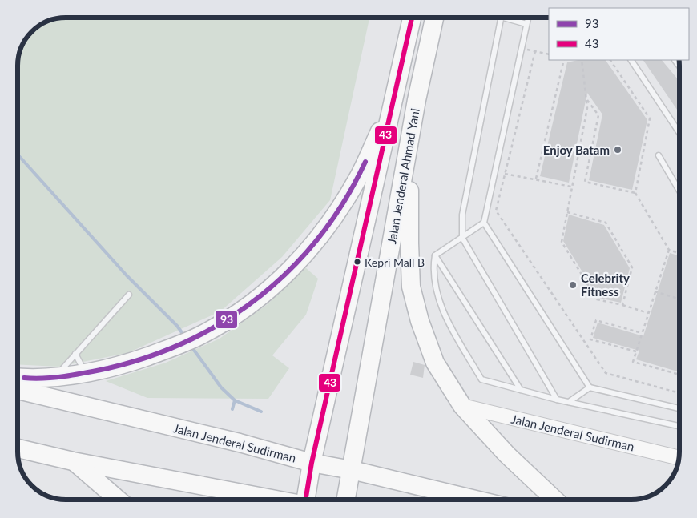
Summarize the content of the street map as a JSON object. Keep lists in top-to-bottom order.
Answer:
{
  "streets": {
    "highway": ["Jalan Jenderal Ahmad Yani", "Jalan Jenderal Sudirman"]
  },
  "crossings": [
    ["Jalan Jenderal Ahmad Yani", "Jalan Jenderal Sudirman"]
  ],
  "places": ["Enjoy Batam", "Kepri Mall B", "Celebrity Fitness"],
  "lines": ["transit line 43", "transit line 93"],
  "legend": ["93", "43"]
}
